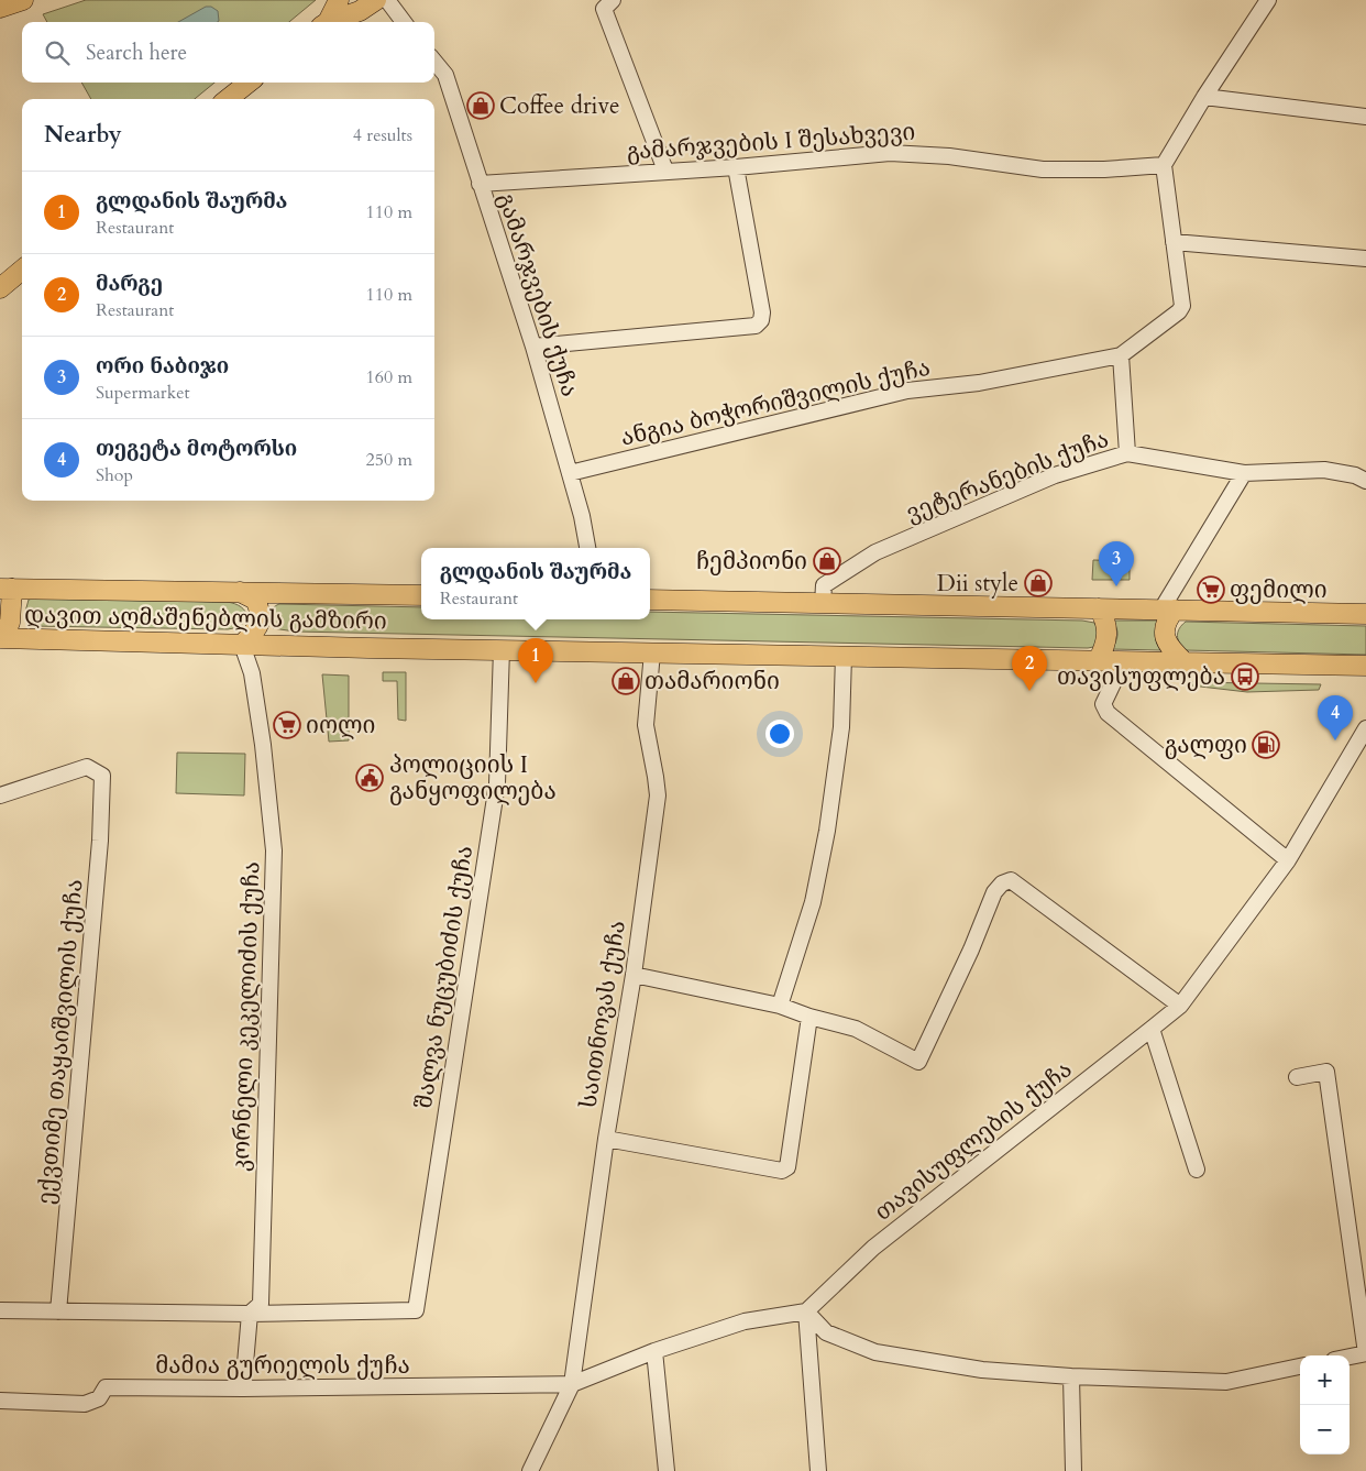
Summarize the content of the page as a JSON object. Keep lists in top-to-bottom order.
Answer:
{
  "streets": {
    "main road": ["დავით აღმაშენებლის გამზირი"],
    "street": [
      "გამარჯვების I შესახვევი",
      "გამარჯვების ქუჩა",
      "ანგია ბოჭორიშვილის ქუჩა",
      "ვეტერანების ქუჩა",
      "შალვა ნუცუბიძის ქუჩა",
      "საითნოვას ქუჩა",
      "კორნელი კეკელიძის ქუჩა",
      "ექვთიმე თაყაიშვილის ქუჩა",
      "თავისუფლების ქუჩა",
      "მამია გურიელის ქუჩა"
    ]
  },
  "crossings": [
    ["გამარჯვების I შესახვევი", "გამარჯვების ქუჩა"],
    ["გამარჯვების ქუჩა", "ანგია ბოჭორიშვილის ქუჩა"],
    ["დავით აღმაშენებლის გამზირი", "შალვა ნუცუბიძის ქუჩა"],
    ["დავით აღმაშენებლის გამზირი", "საითნოვას ქუჩა"],
    ["დავით აღმაშენებლის გამზირი", "კორნელი კეკელიძის ქუჩა"],
    ["შალვა ნუცუბიძის ქუჩა", "კორნელი კეკელიძის ქუჩა"],
    ["საითნოვას ქუჩა", "მამია გურიელის ქუჩა"],
    ["კორნელი კეკელიძის ქუჩა", "მამია გურიელის ქუჩა"]
  ],
  "places": {
    "shop": [
      "Coffee drive",
      "ჩემპიონი",
      "Dii style",
      "თამარიონი"
    ],
    "supermarket": ["ფემილი", "იოლი"],
    "bus stop": ["თავისუფლება"],
    "fuel station": ["გალფი"],
    "public building": ["პოლიციის I განყოფილება"]
  },
  "page": {
    "search": "Search here",
    "heading": ["Nearby", "4 results"],
    "list": [
      {
        "mark": "1",
        "name": "გლდანის შაურმა",
        "note": "Restaurant",
        "value": "110 m"
      },
      {
        "mark": "2",
        "name": "მარგე",
        "note": "Restaurant",
        "value": "110 m"
      },
      {
        "mark": "3",
        "name": "ორი ნაბიჯი",
        "note": "Supermarket",
        "value": "160 m"
      },
      {
        "mark": "4",
        "name": "თეგეტა მოტორსი",
        "note": "Shop",
        "value": "250 m"
      }
    ],
    "pins": [
      "3",
      "1",
      "2",
      "4"
    ],
    "popup": ["გლდანის შაურმა", "Restaurant"],
    "map_buttons": ["+", "−"]
  }
}
